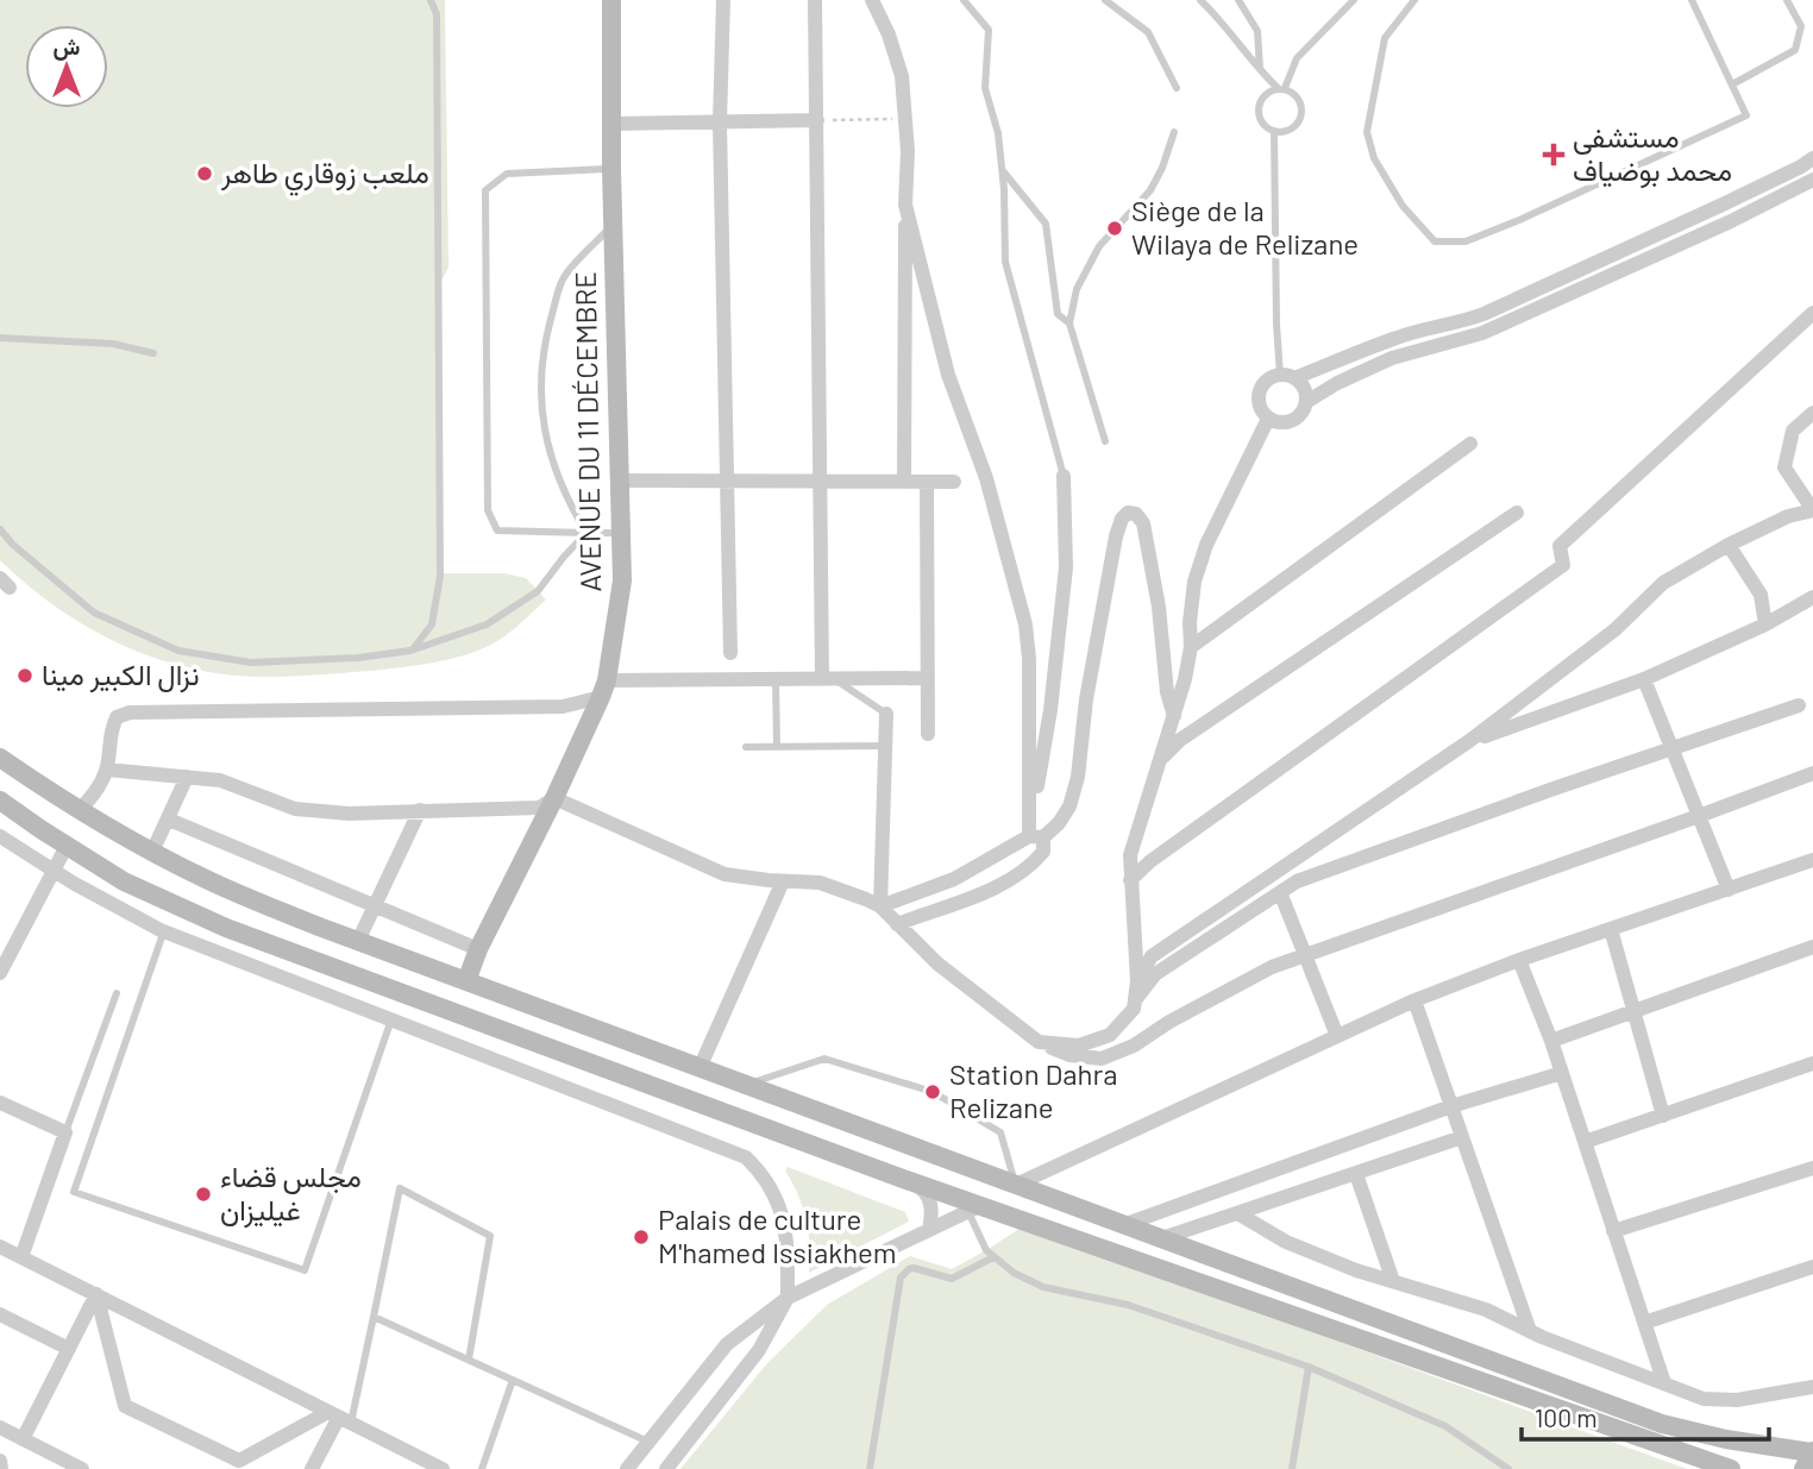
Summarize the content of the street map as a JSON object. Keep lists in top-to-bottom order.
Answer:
{
  "streets": {
    "main road": ["AVENUE DU 11 DÉCEMBRE"]
  },
  "places": {
    "health": ["مستشفى محمد بوضياف"],
    "other": [
      "ملعب زوقاري طاهر",
      "Siège de la Wilaya de Relizane",
      "نزال الكبير مينا",
      "Station Dahra Relizane",
      "مجلس قضاء غيليزان",
      "Palais de culture M'hamed Issiakhem"
    ]
  },
  "scale_bar": "100 m",
  "north": "top"
}
